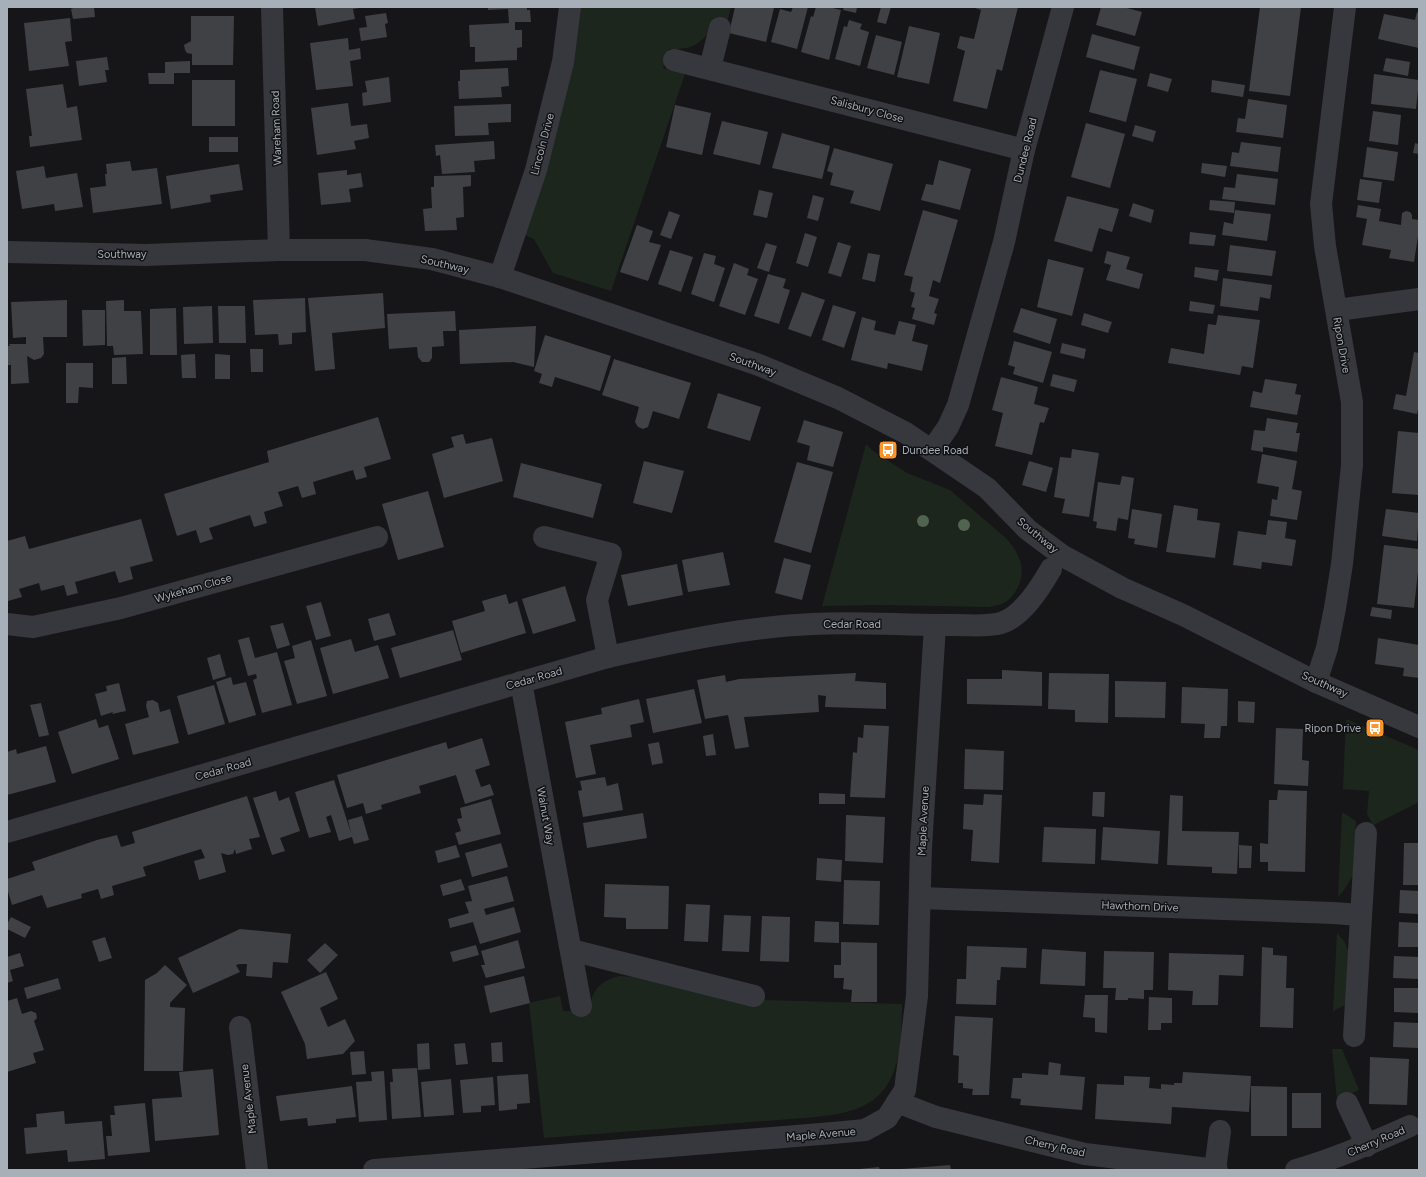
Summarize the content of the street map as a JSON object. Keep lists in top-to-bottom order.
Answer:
{
  "streets": {
    "street": [
      "Salisbury Close",
      "Wareham Road",
      "Lincoln Drive",
      "Dundee Road",
      "Southway",
      "Ripon Drive",
      "Wykeham Close",
      "Cedar Road",
      "Walnut Way",
      "Maple Avenue",
      "Hawthorn Drive",
      "Cherry Road"
    ]
  },
  "crossings": [
    ["Salisbury Close", "Dundee Road"],
    ["Wareham Road", "Southway"],
    ["Lincoln Drive", "Southway"],
    ["Dundee Road", "Southway"],
    ["Southway", "Ripon Drive"],
    ["Cedar Road", "Walnut Way"],
    ["Cedar Road", "Maple Avenue"],
    ["Maple Avenue", "Hawthorn Drive"],
    ["Maple Avenue", "Cherry Road"]
  ],
  "places": {
    "bus stop": ["Dundee Road", "Ripon Drive"]
  }
}
